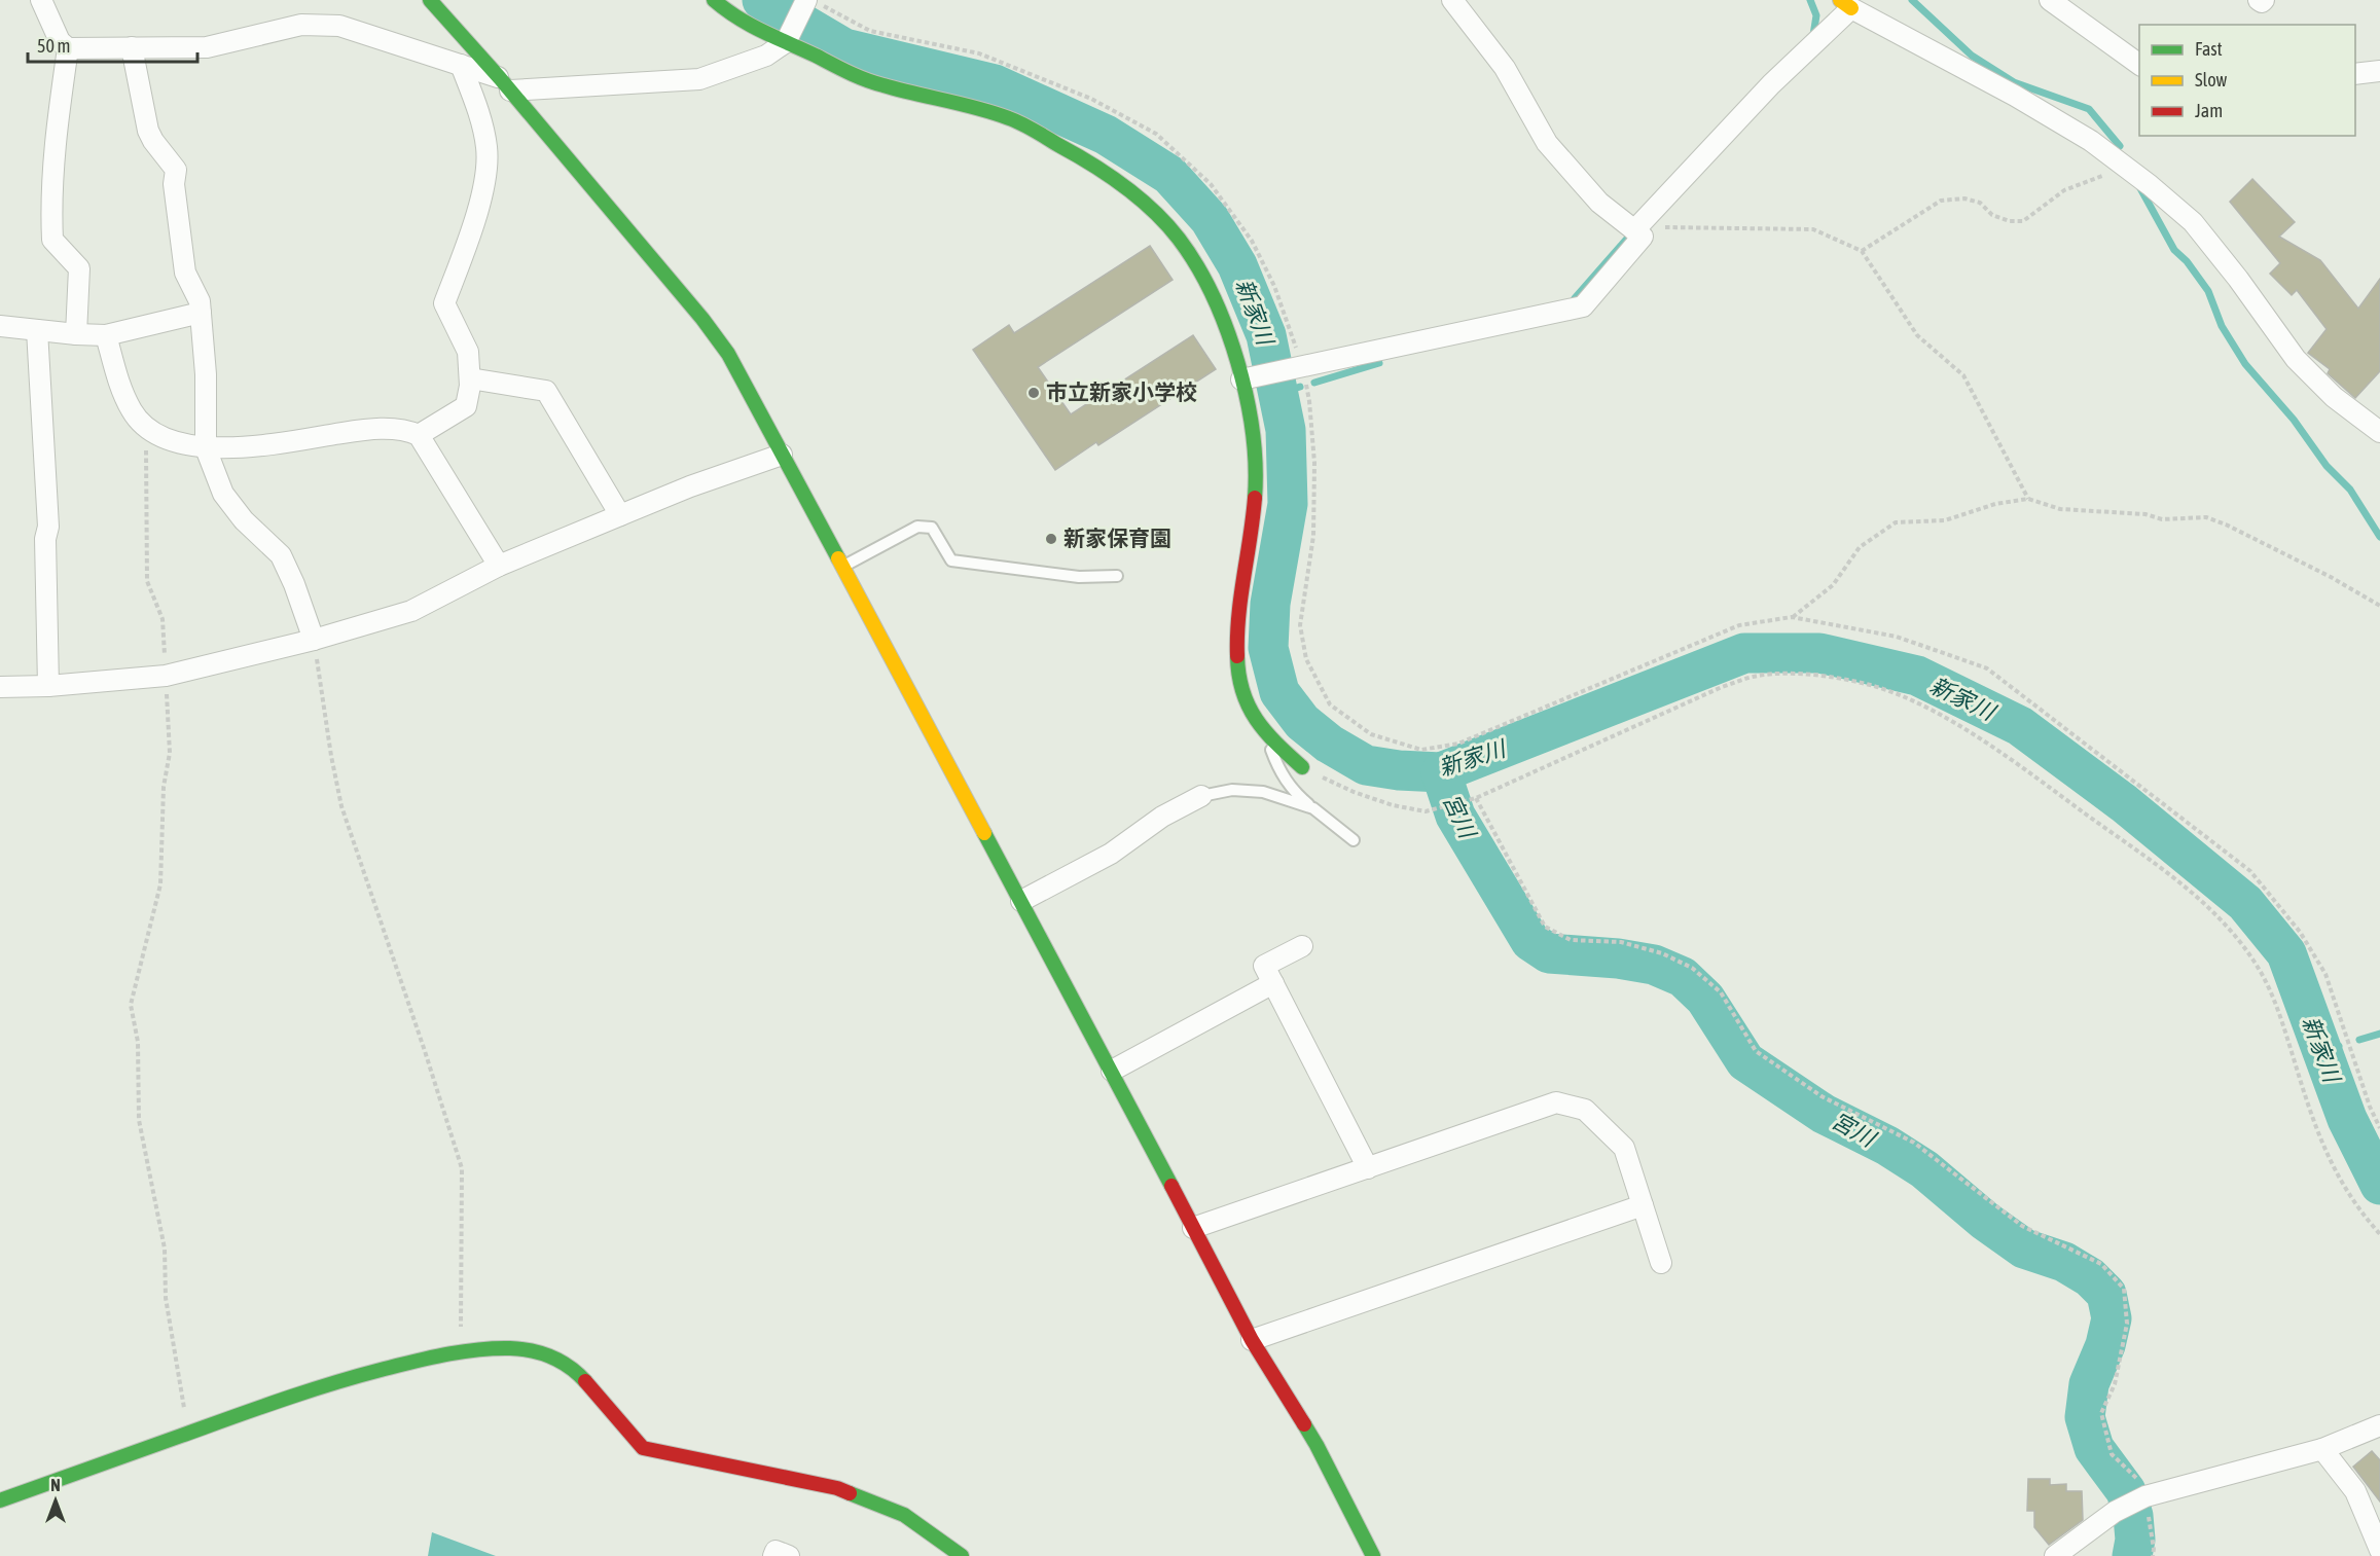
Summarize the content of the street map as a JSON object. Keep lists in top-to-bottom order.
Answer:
{
  "water": ["新家川", "宮川"],
  "places": ["市立新家小学校", "新家保育園"],
  "legend": ["Fast", "Slow", "Jam"],
  "scale_bar": "50 m",
  "north": "top"
}
